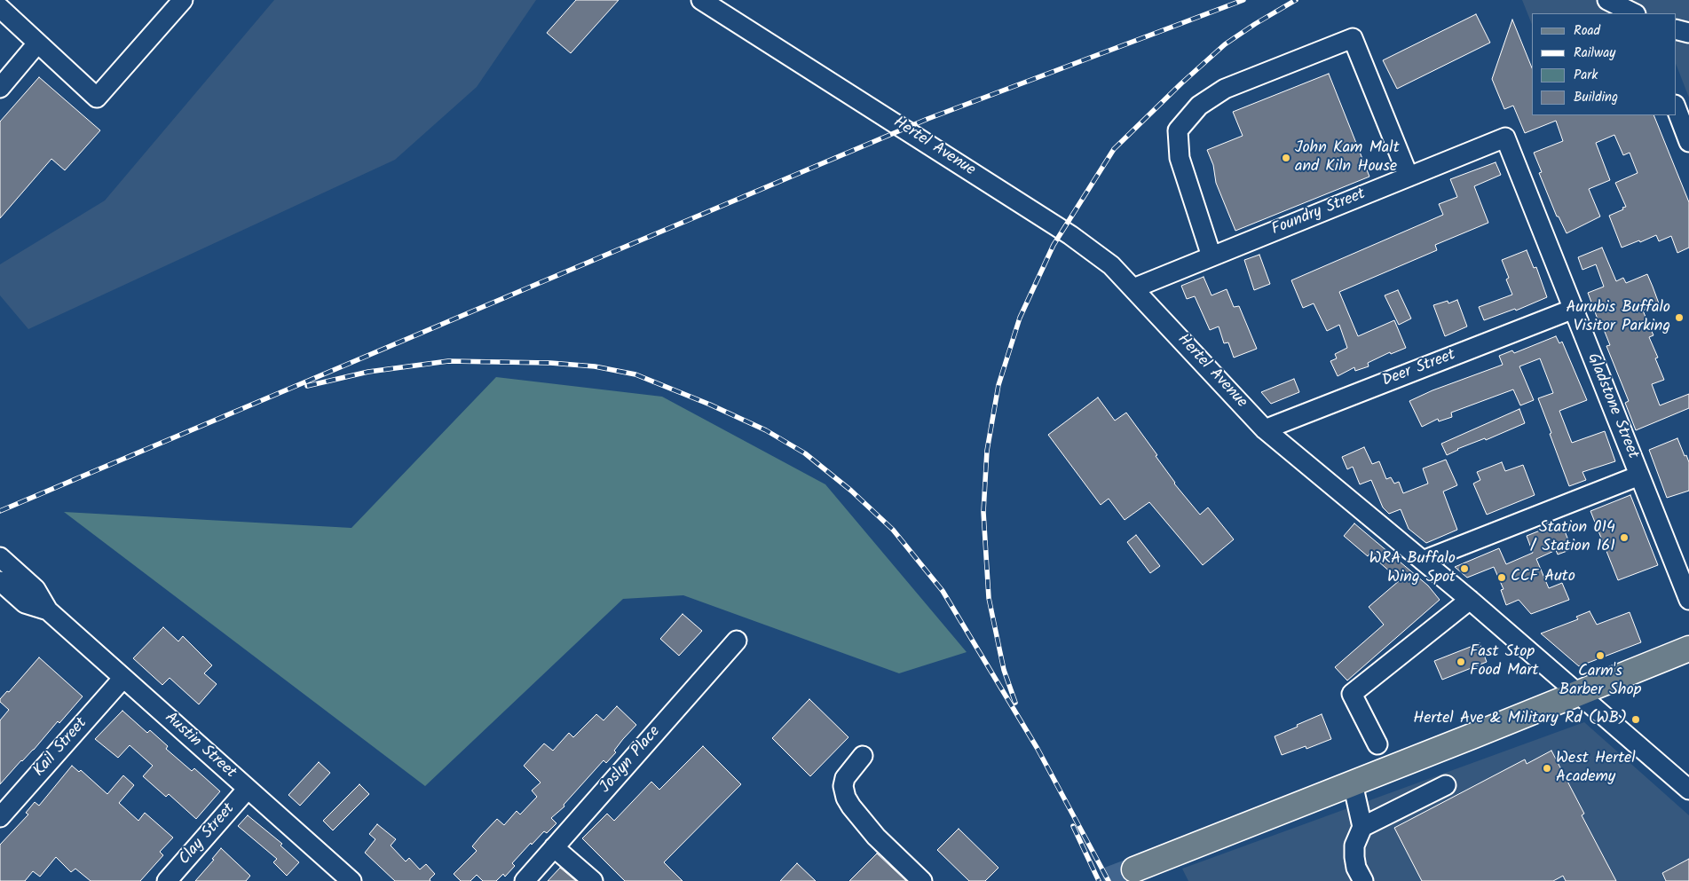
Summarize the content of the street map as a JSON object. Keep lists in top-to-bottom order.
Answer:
{
  "streets": {
    "street": [
      "Hertel Avenue",
      "Foundry Street",
      "Deer Street",
      "Gladstone Street",
      "Austin Street",
      "Kail Street",
      "Joslyn Place",
      "Clay Street"
    ]
  },
  "crossings": [
    ["Hertel Avenue", "Foundry Street"],
    ["Hertel Avenue", "Deer Street"],
    ["Foundry Street", "Gladstone Street"],
    ["Deer Street", "Gladstone Street"],
    ["Austin Street", "Kail Street"],
    ["Austin Street", "Clay Street"]
  ],
  "places": [
    "John Kam Malt and Kiln House",
    "Aurubis Buffalo Visitor Parking",
    "Station 014 / Station 161",
    "WRA Buffalo Wing Spot",
    "CCF Auto",
    "Carm's Barber Shop",
    "Fast Stop Food Mart",
    "Hertel Ave & Military Rd (WB)",
    "West Hertel Academy"
  ],
  "legend": [
    "Road",
    "Railway",
    "Park",
    "Building"
  ]
}
